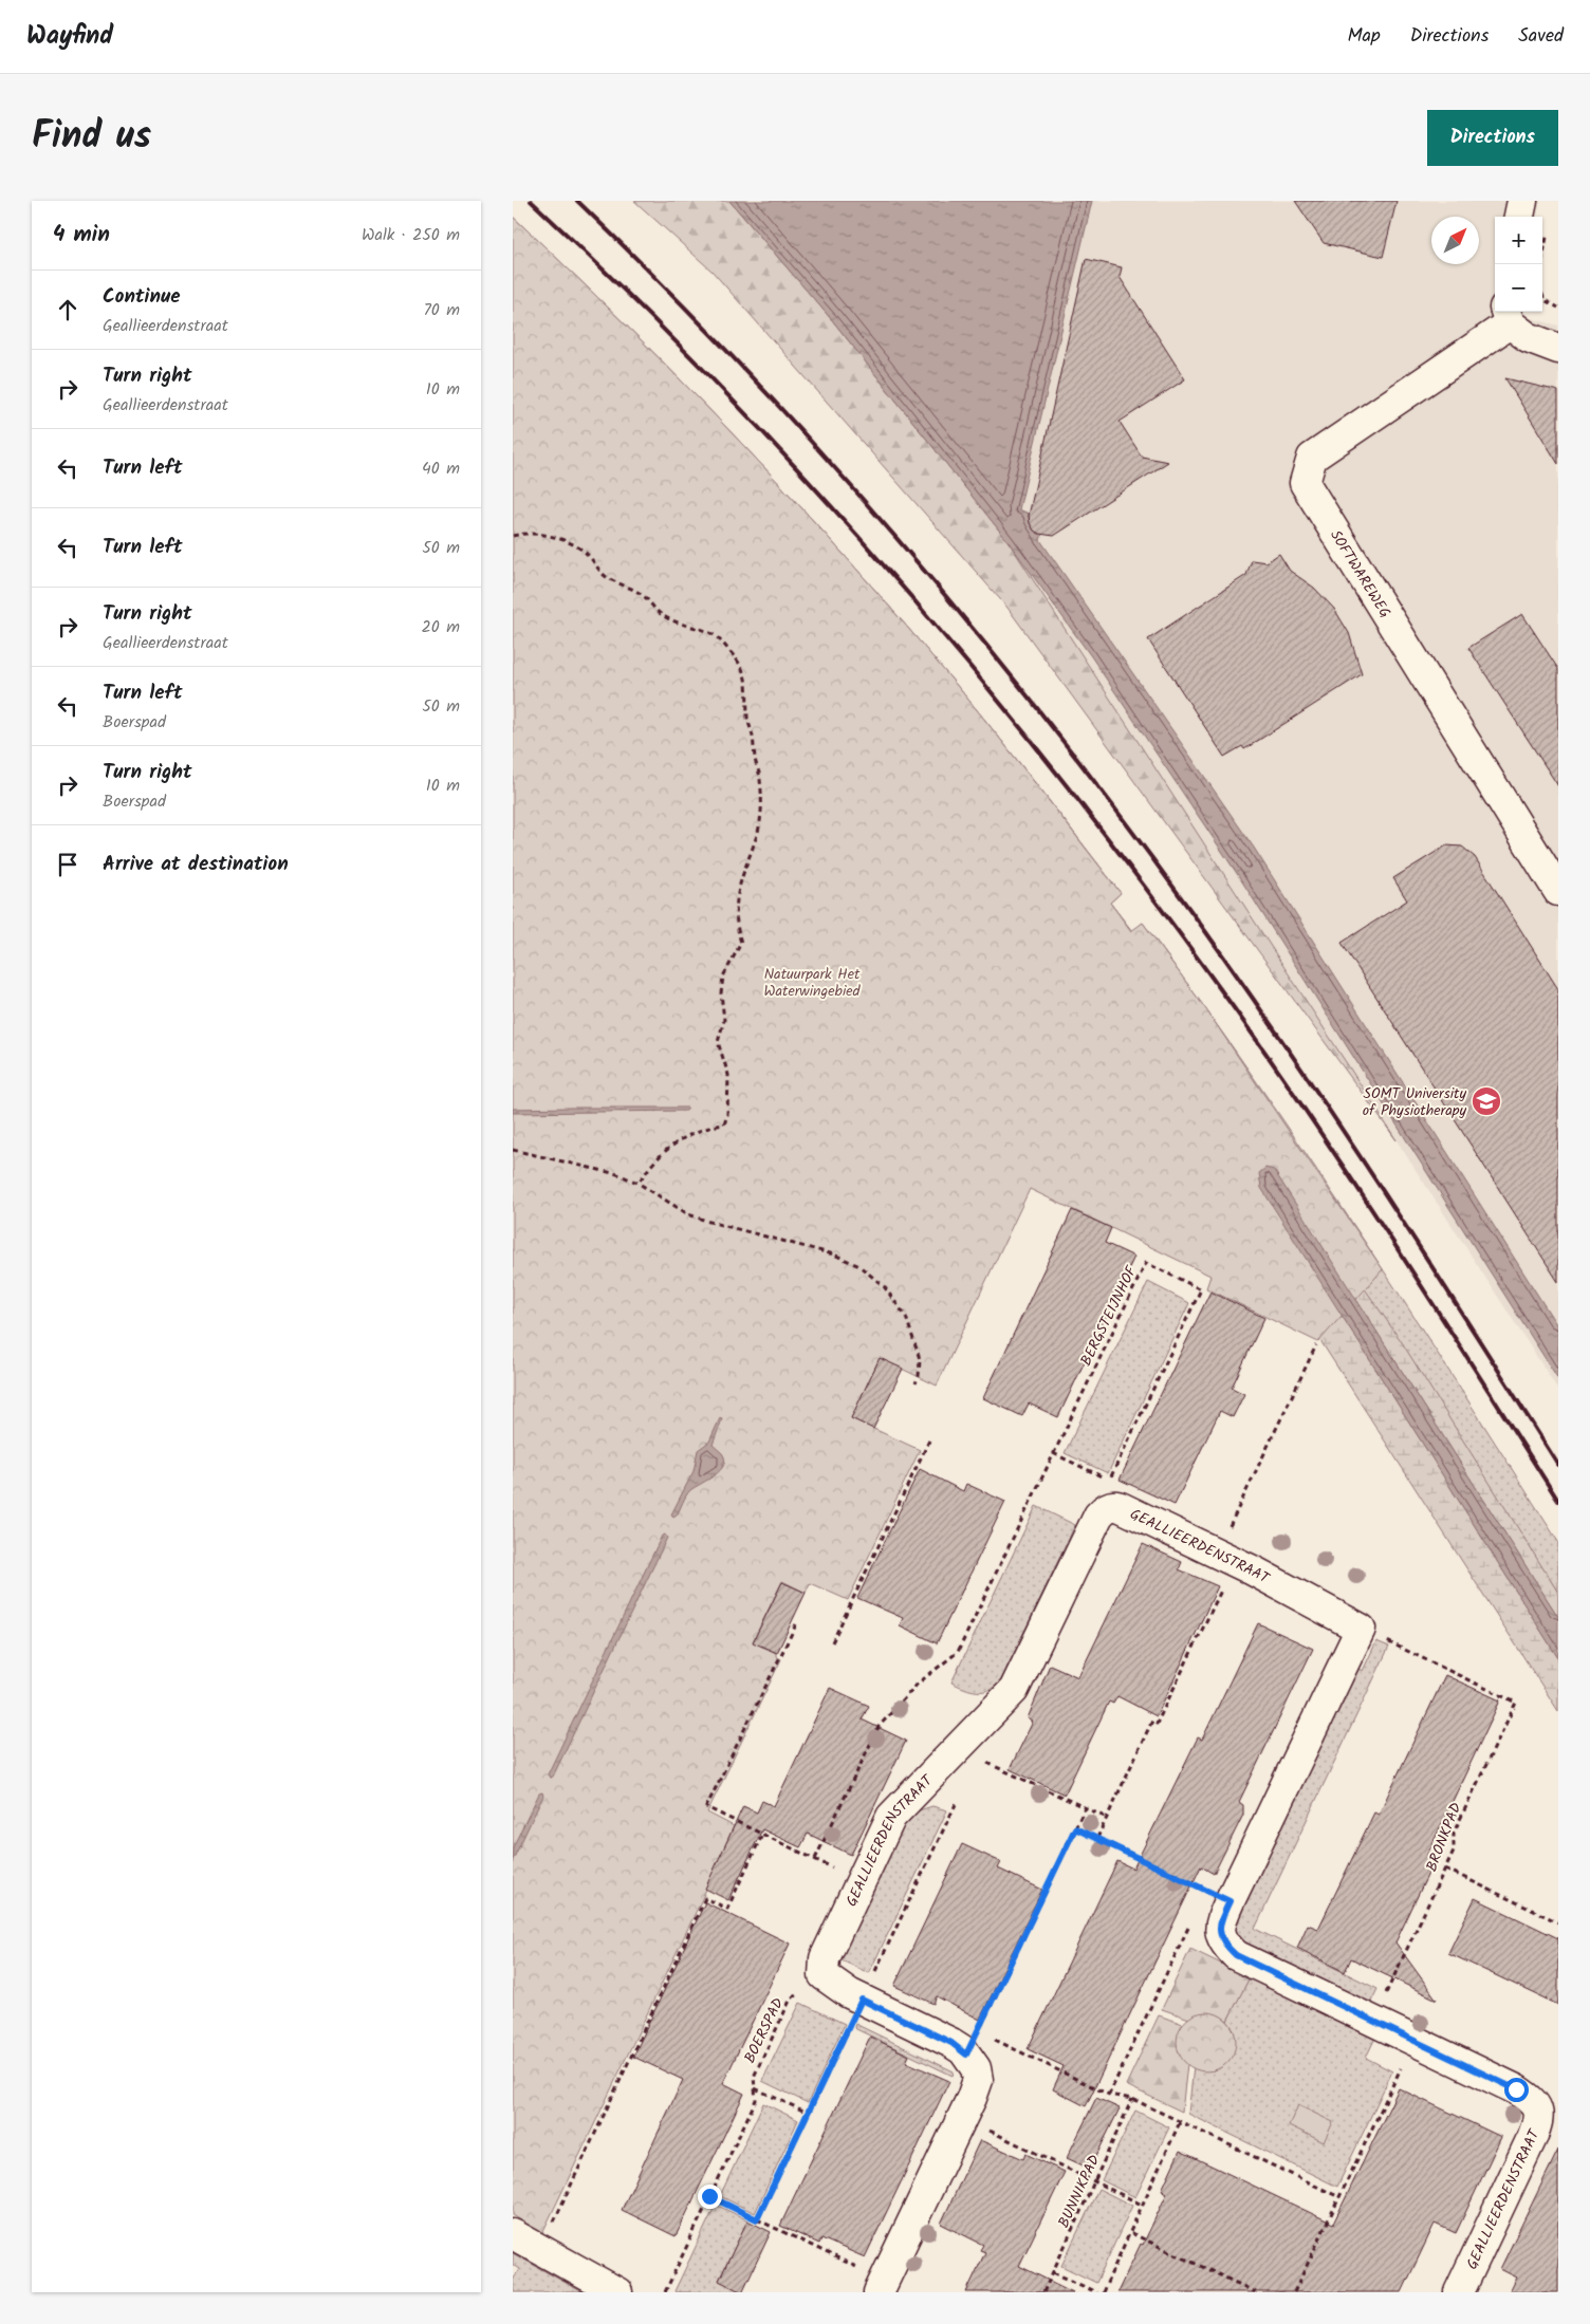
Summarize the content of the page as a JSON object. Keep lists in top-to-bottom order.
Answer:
{
  "streets": {
    "street": ["SOFTWAREWEG", "GEALLIEERDENSTRAAT"],
    "path": [
      "BERGSTEIJNHOF",
      "BRONKPAD",
      "BOERSPAD",
      "BUNNIKPAD"
    ]
  },
  "crossings": [
    ["GEALLIEERDENSTRAAT", "BRONKPAD"],
    ["GEALLIEERDENSTRAAT", "BOERSPAD"]
  ],
  "parks": ["Natuurpark Het Waterwingebied"],
  "places": {
    "school or university": ["SOMT University of Physiotherapy"]
  },
  "north": "top right",
  "page": {
    "header": "Wayfind",
    "nav": ["Map", "Directions", "Saved"],
    "title": "Find us",
    "buttons": "Directions",
    "heading": ["4 min", "Walk · 250 m"],
    "map_buttons": ["+", "−"],
    "list": [
      ["Continue", "Geallieerdenstraat", "70 m"],
      ["Turn right", "Geallieerdenstraat", "10 m"],
      ["Turn left", "40 m"],
      ["Turn left", "50 m"],
      ["Turn right", "Geallieerdenstraat", "20 m"],
      ["Turn left", "Boerspad", "50 m"],
      ["Turn right", "Boerspad", "10 m"],
      "Arrive at destination"
    ]
  }
}
